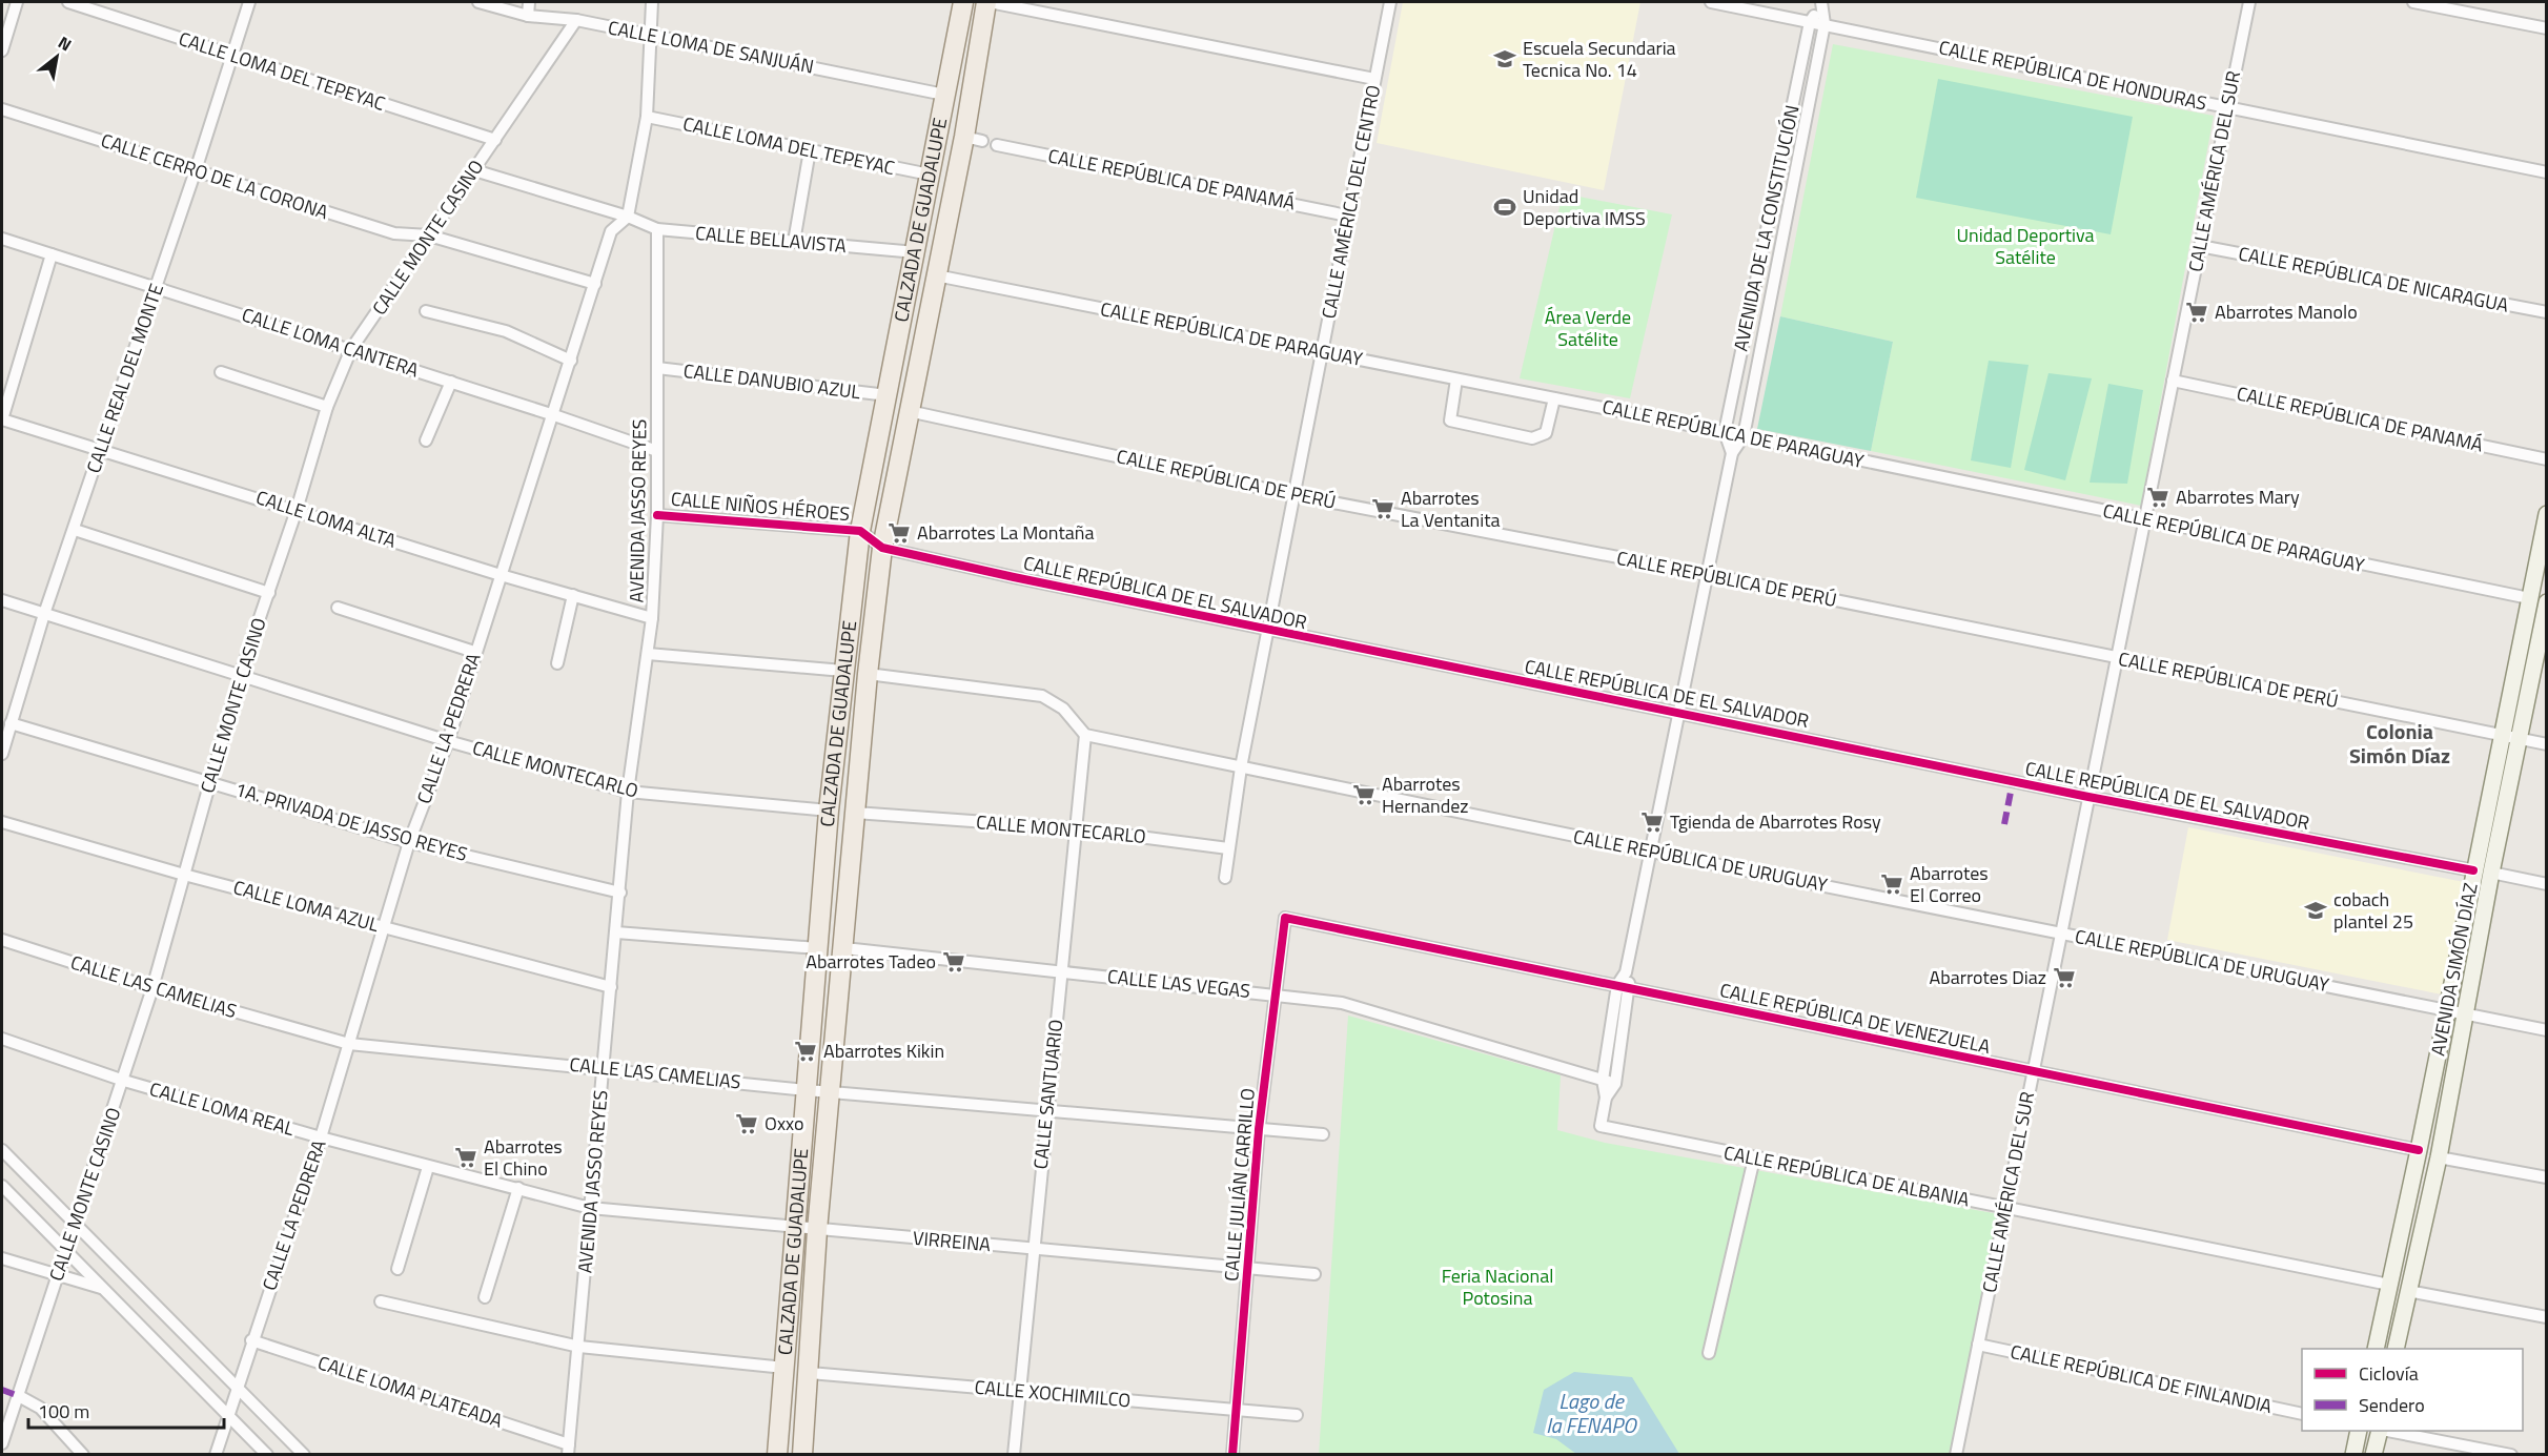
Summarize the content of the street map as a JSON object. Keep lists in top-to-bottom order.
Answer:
{
  "streets": {
    "main road": ["CALZADA DE GUADALUPE", "AVENIDA SIMÓN DÍAZ"],
    "street": [
      "CALLE LOMA DE SANJUÁN",
      "CALLE LOMA DEL TEPEYAC",
      "CALLE REPÚBLICA DE HONDURAS",
      "CALLE AMÉRICA DEL SUR",
      "CALLE CERRO DE LA CORONA",
      "CALLE REPÚBLICA DE PANAMÁ",
      "CALLE AMÉRICA DEL CENTRO",
      "AVENIDA DE LA CONSTITUCIÓN",
      "CALLE MONTE CASINO",
      "CALLE BELLAVISTA",
      "CALLE REPÚBLICA DE NICARAGUA",
      "CALLE REPÚBLICA DE PARAGUAY",
      "CALLE LOMA CANTERA",
      "CALLE REAL DEL MONTE",
      "CALLE DANUBIO AZUL",
      "CALLE REPÚBLICA DE PERÚ",
      "CALLE NIÑOS HÉROES",
      "AVENIDA JASSO REYES",
      "CALLE LOMA ALTA",
      "CALLE REPÚBLICA DE EL SALVADOR",
      "CALLE LA PEDRERA",
      "CALLE MONTECARLO",
      "1A. PRIVADA DE JASSO REYES",
      "CALLE REPÚBLICA DE URUGUAY",
      "CALLE LOMA AZUL",
      "CALLE LAS VEGAS",
      "CALLE LAS CAMELIAS",
      "CALLE REPÚBLICA DE VENEZUELA",
      "CALLE SANTUARIO",
      "CALLE LOMA REAL",
      "CALLE REPÚBLICA DE ALBANIA",
      "CALLE JULIÁN CARRILLO",
      "VIRREINA",
      "CALLE REPÚBLICA DE FINLANDIA",
      "CALLE LOMA PLATEADA",
      "CALLE XOCHIMILCO"
    ]
  },
  "crossings": [
    ["CALLE LOMA DE SANJUÁN", "CALZADA DE GUADALUPE"],
    ["CALLE LOMA DE SANJUÁN", "CALLE MONTE CASINO"],
    ["CALLE LOMA DE SANJUÁN", "CALLE LA PEDRERA"],
    ["CALLE LOMA DEL TEPEYAC", "CALZADA DE GUADALUPE"],
    ["CALLE LOMA DEL TEPEYAC", "CALLE MONTE CASINO"],
    ["CALLE LOMA DEL TEPEYAC", "CALLE REAL DEL MONTE"],
    ["CALLE LOMA DEL TEPEYAC", "CALLE LA PEDRERA"],
    ["CALLE REPÚBLICA DE HONDURAS", "CALLE AMÉRICA DEL SUR"],
    ["CALLE REPÚBLICA DE HONDURAS", "AVENIDA DE LA CONSTITUCIÓN"],
    ["CALLE AMÉRICA DEL SUR", "CALLE REPÚBLICA DE PANAMÁ"],
    ["CALLE AMÉRICA DEL SUR", "CALLE REPÚBLICA DE NICARAGUA"],
    ["CALLE AMÉRICA DEL SUR", "CALLE REPÚBLICA DE PARAGUAY"],
    ["CALLE AMÉRICA DEL SUR", "CALLE REPÚBLICA DE PERÚ"],
    ["CALLE AMÉRICA DEL SUR", "CALLE REPÚBLICA DE EL SALVADOR"],
    ["CALLE AMÉRICA DEL SUR", "CALLE REPÚBLICA DE URUGUAY"],
    ["CALLE AMÉRICA DEL SUR", "CALLE REPÚBLICA DE VENEZUELA"],
    ["CALLE AMÉRICA DEL SUR", "CALLE REPÚBLICA DE ALBANIA"],
    ["CALLE AMÉRICA DEL SUR", "CALLE REPÚBLICA DE FINLANDIA"],
    ["CALLE CERRO DE LA CORONA", "CALLE MONTE CASINO"],
    ["CALLE CERRO DE LA CORONA", "CALLE REAL DEL MONTE"],
    ["CALLE CERRO DE LA CORONA", "CALLE LA PEDRERA"],
    ["CALLE REPÚBLICA DE PANAMÁ", "CALLE AMÉRICA DEL CENTRO"],
    ["CALLE AMÉRICA DEL CENTRO", "CALLE REPÚBLICA DE PARAGUAY"],
    ["CALLE AMÉRICA DEL CENTRO", "CALLE REPÚBLICA DE PERÚ"],
    ["CALLE AMÉRICA DEL CENTRO", "CALLE REPÚBLICA DE EL SALVADOR"],
    ["CALLE AMÉRICA DEL CENTRO", "CALLE MONTECARLO"],
    ["CALLE AMÉRICA DEL CENTRO", "CALLE REPÚBLICA DE URUGUAY"],
    ["CALZADA DE GUADALUPE", "CALLE BELLAVISTA"],
    ["CALZADA DE GUADALUPE", "CALLE REPÚBLICA DE PARAGUAY"],
    ["CALZADA DE GUADALUPE", "CALLE DANUBIO AZUL"],
    ["CALZADA DE GUADALUPE", "CALLE REPÚBLICA DE PERÚ"],
    ["CALZADA DE GUADALUPE", "CALLE NIÑOS HÉROES"],
    ["CALZADA DE GUADALUPE", "CALLE REPÚBLICA DE EL SALVADOR"],
    ["CALZADA DE GUADALUPE", "CALLE MONTECARLO"],
    ["CALZADA DE GUADALUPE", "CALLE LAS VEGAS"],
    ["CALZADA DE GUADALUPE", "CALLE LAS CAMELIAS"],
    ["CALZADA DE GUADALUPE", "VIRREINA"],
    ["CALZADA DE GUADALUPE", "CALLE XOCHIMILCO"],
    ["AVENIDA DE LA CONSTITUCIÓN", "CALLE REPÚBLICA DE PARAGUAY"],
    ["AVENIDA DE LA CONSTITUCIÓN", "CALLE REPÚBLICA DE PERÚ"],
    ["AVENIDA DE LA CONSTITUCIÓN", "CALLE REPÚBLICA DE EL SALVADOR"],
    ["AVENIDA DE LA CONSTITUCIÓN", "CALLE REPÚBLICA DE URUGUAY"],
    ["AVENIDA DE LA CONSTITUCIÓN", "CALLE LAS VEGAS"],
    ["AVENIDA DE LA CONSTITUCIÓN", "CALLE REPÚBLICA DE VENEZUELA"],
    ["AVENIDA DE LA CONSTITUCIÓN", "CALLE REPÚBLICA DE ALBANIA"],
    ["CALLE MONTE CASINO", "CALLE LOMA CANTERA"],
    ["CALLE MONTE CASINO", "CALLE LOMA ALTA"],
    ["CALLE MONTE CASINO", "CALLE MONTECARLO"],
    ["CALLE MONTE CASINO", "1A. PRIVADA DE JASSO REYES"],
    ["CALLE MONTE CASINO", "CALLE LOMA AZUL"],
    ["CALLE MONTE CASINO", "CALLE LAS CAMELIAS"],
    ["CALLE MONTE CASINO", "CALLE LOMA REAL"],
    ["CALLE BELLAVISTA", "AVENIDA JASSO REYES"],
    ["CALLE BELLAVISTA", "CALLE LA PEDRERA"],
    ["CALLE REPÚBLICA DE PARAGUAY", "AVENIDA SIMÓN DÍAZ"],
    ["CALLE LOMA CANTERA", "CALLE REAL DEL MONTE"],
    ["CALLE LOMA CANTERA", "AVENIDA JASSO REYES"],
    ["CALLE LOMA CANTERA", "CALLE LA PEDRERA"],
    ["CALLE REAL DEL MONTE", "CALLE LOMA ALTA"],
    ["CALLE REAL DEL MONTE", "CALLE MONTECARLO"],
    ["CALLE REAL DEL MONTE", "1A. PRIVADA DE JASSO REYES"],
    ["CALLE DANUBIO AZUL", "AVENIDA JASSO REYES"],
    ["CALLE REPÚBLICA DE PERÚ", "AVENIDA SIMÓN DÍAZ"],
    ["CALLE NIÑOS HÉROES", "AVENIDA JASSO REYES"],
    ["CALLE NIÑOS HÉROES", "CALLE REPÚBLICA DE EL SALVADOR"],
    ["AVENIDA JASSO REYES", "CALLE LOMA ALTA"],
    ["AVENIDA JASSO REYES", "CALLE MONTECARLO"],
    ["AVENIDA JASSO REYES", "1A. PRIVADA DE JASSO REYES"],
    ["AVENIDA JASSO REYES", "CALLE LOMA AZUL"],
    ["AVENIDA JASSO REYES", "CALLE LAS CAMELIAS"],
    ["AVENIDA JASSO REYES", "CALLE LOMA REAL"],
    ["AVENIDA JASSO REYES", "VIRREINA"],
    ["AVENIDA JASSO REYES", "CALLE LOMA PLATEADA"],
    ["CALLE LOMA ALTA", "CALLE LA PEDRERA"],
    ["CALLE REPÚBLICA DE EL SALVADOR", "AVENIDA SIMÓN DÍAZ"],
    ["CALLE LA PEDRERA", "CALLE MONTECARLO"],
    ["CALLE LA PEDRERA", "1A. PRIVADA DE JASSO REYES"],
    ["CALLE LA PEDRERA", "CALLE LOMA AZUL"],
    ["CALLE LA PEDRERA", "CALLE LAS CAMELIAS"],
    ["CALLE LA PEDRERA", "CALLE LOMA REAL"],
    ["CALLE LA PEDRERA", "CALLE LOMA PLATEADA"],
    ["CALLE MONTECARLO", "CALLE SANTUARIO"],
    ["CALLE REPÚBLICA DE URUGUAY", "AVENIDA SIMÓN DÍAZ"],
    ["CALLE REPÚBLICA DE URUGUAY", "CALLE SANTUARIO"],
    ["AVENIDA SIMÓN DÍAZ", "CALLE REPÚBLICA DE VENEZUELA"],
    ["AVENIDA SIMÓN DÍAZ", "CALLE REPÚBLICA DE ALBANIA"],
    ["CALLE LAS VEGAS", "CALLE SANTUARIO"],
    ["CALLE LAS VEGAS", "CALLE JULIÁN CARRILLO"],
    ["CALLE LAS CAMELIAS", "CALLE SANTUARIO"],
    ["CALLE LAS CAMELIAS", "CALLE JULIÁN CARRILLO"],
    ["CALLE REPÚBLICA DE VENEZUELA", "CALLE JULIÁN CARRILLO"],
    ["CALLE SANTUARIO", "VIRREINA"],
    ["CALLE SANTUARIO", "CALLE XOCHIMILCO"],
    ["CALLE LOMA REAL", "VIRREINA"],
    ["CALLE JULIÁN CARRILLO", "VIRREINA"],
    ["CALLE JULIÁN CARRILLO", "CALLE XOCHIMILCO"]
  ],
  "districts": ["Colonia Simón Díaz"],
  "water": ["Lago de la FENAPO"],
  "parks": ["Unidad Deportiva Satélite", "Área Verde Satélite", "Feria Nacional Potosina"],
  "places": {
    "school or university": ["Escuela Secundaria Tecnica No. 14", "cobach plantel 25"],
    "sports": ["Unidad Deportiva IMSS"],
    "supermarket": [
      "Abarrotes Manolo",
      "Abarrotes Mary",
      "Abarrotes La Ventanita",
      "Abarrotes La Montaña",
      "Abarrotes Hernandez",
      "Tgienda de Abarrotes Rosy",
      "Abarrotes El Correo",
      "Abarrotes Tadeo",
      "Abarrotes Diaz",
      "Abarrotes Kikin",
      "Oxxo",
      "Abarrotes El Chino"
    ]
  },
  "legend": ["Ciclovía", "Sendero"],
  "scale_bar": "100 m",
  "north": "top right"
}
